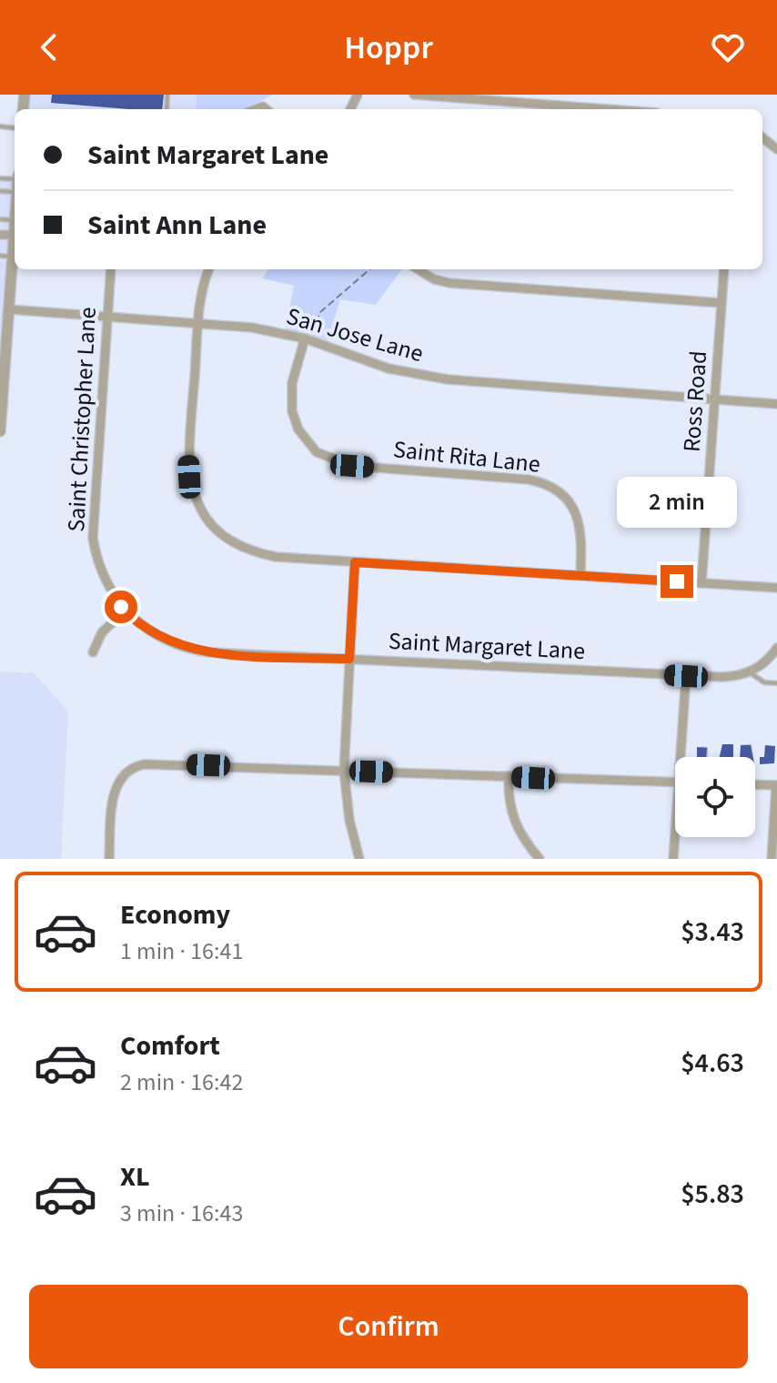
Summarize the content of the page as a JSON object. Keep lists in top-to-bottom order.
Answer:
{
  "streets": {
    "street": [
      "San Jose Lane",
      "Ross Road",
      "Saint Christopher Lane",
      "Saint Rita Lane",
      "Saint Margaret Lane"
    ]
  },
  "crossings": [
    ["San Jose Lane", "Ross Road"],
    ["San Jose Lane", "Saint Christopher Lane"],
    ["San Jose Lane", "Saint Rita Lane"],
    ["Saint Christopher Lane", "Saint Margaret Lane"]
  ],
  "page": {
    "header": "Hoppr",
    "banner": ["Saint Margaret Lane", "Saint Ann Lane"],
    "bubble": "2 min",
    "list": [
      {
        "name": "Economy",
        "note": "1 min · 16:41",
        "value": "$3.43"
      },
      {
        "name": "Comfort",
        "note": "2 min · 16:42",
        "value": "$4.63"
      },
      {
        "name": "XL",
        "note": "3 min · 16:43",
        "value": "$5.83"
      }
    ],
    "buttons": "Confirm"
  }
}
